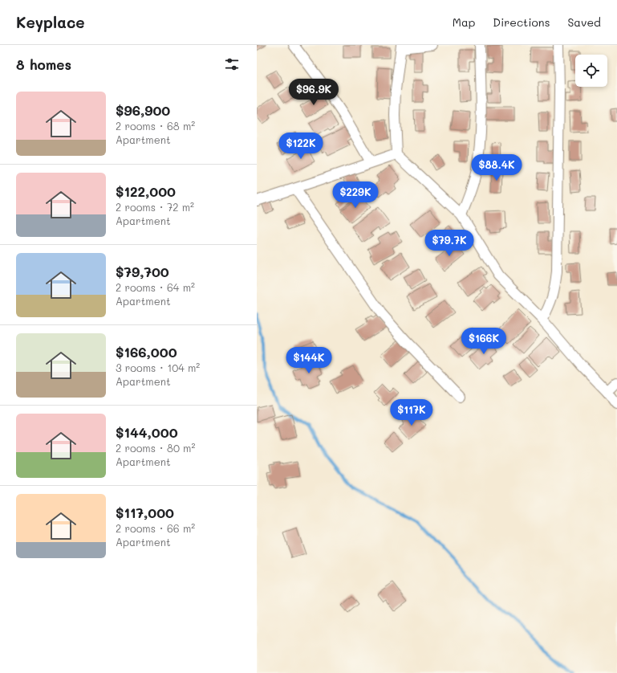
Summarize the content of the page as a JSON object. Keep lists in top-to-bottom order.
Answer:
{
  "page": {
    "header": "Keyplace",
    "nav": ["Map", "Directions", "Saved"],
    "heading": "8 homes",
    "price": [
      "$96.9K",
      "$122K",
      "$88.4K",
      "$229K",
      "$79.7K",
      "$166K",
      "$144K",
      "$117K"
    ],
    "list": [
      {
        "name": "$96,900",
        "note": "2 rooms · 68 m² · Apartment"
      },
      {
        "name": "$122,000",
        "note": "2 rooms · 72 m² · Apartment"
      },
      {
        "name": "$79,700",
        "note": "2 rooms · 64 m² · Apartment"
      },
      {
        "name": "$166,000",
        "note": "3 rooms · 104 m² · Apartment"
      },
      {
        "name": "$144,000",
        "note": "2 rooms · 80 m² · Apartment"
      },
      {
        "name": "$117,000",
        "note": "2 rooms · 66 m² · Apartment"
      }
    ]
  }
}
